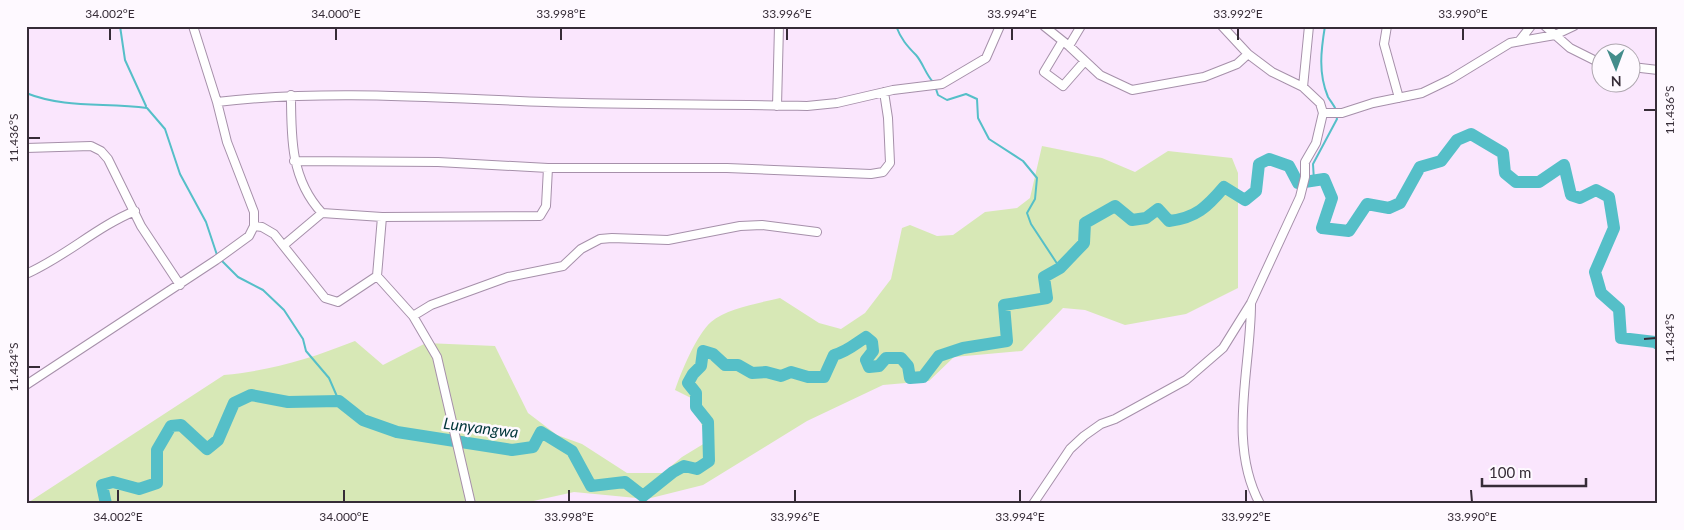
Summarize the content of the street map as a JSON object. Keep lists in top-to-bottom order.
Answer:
{
  "water": ["Lunyangwa"],
  "scale_bar": "100 m",
  "north": "bottom",
  "coordinates": [
    "34.002°E",
    "34.000°E",
    "33.998°E",
    "33.996°E",
    "33.994°E",
    "33.992°E",
    "33.990°E",
    "11.436°S",
    "11.434°S"
  ]
}
